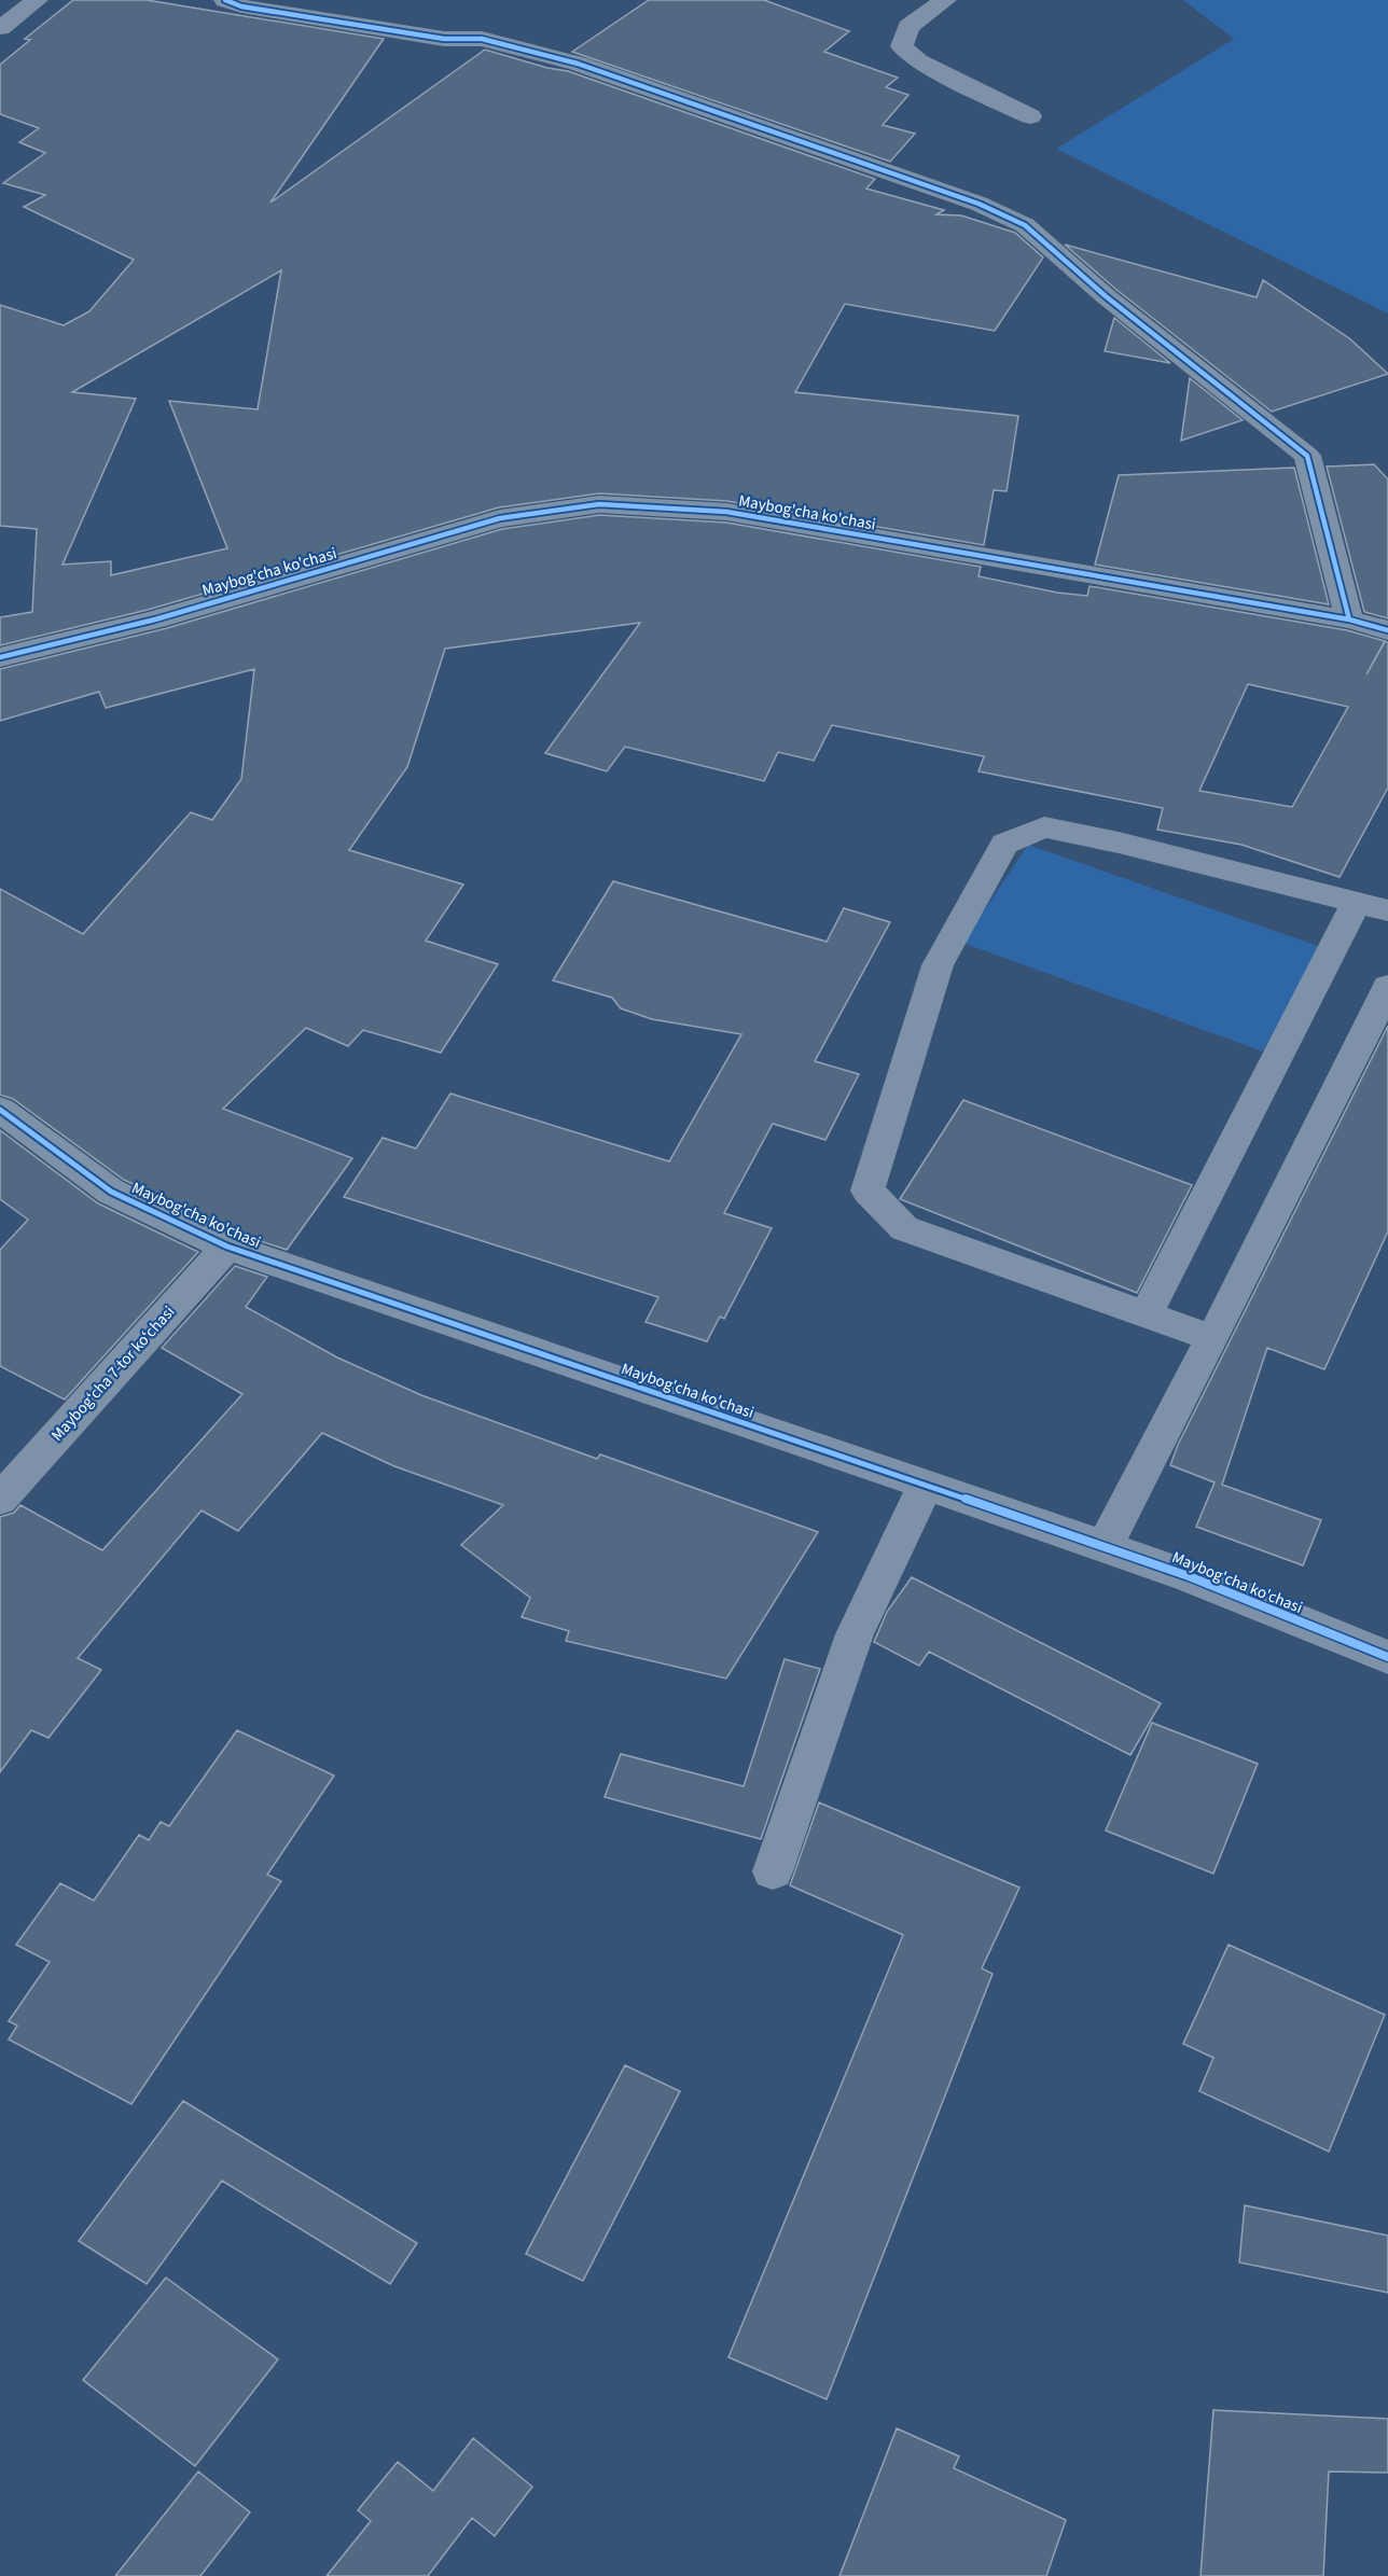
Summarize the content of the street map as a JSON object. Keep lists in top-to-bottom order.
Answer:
{
  "streets": {
    "street": ["Maybog'cha ko'chasi", "Maybogʻcha 7-tor koʻchasi"]
  },
  "crossings": [
    ["Maybog'cha ko'chasi", "Maybogʻcha 7-tor koʻchasi"]
  ]
}
